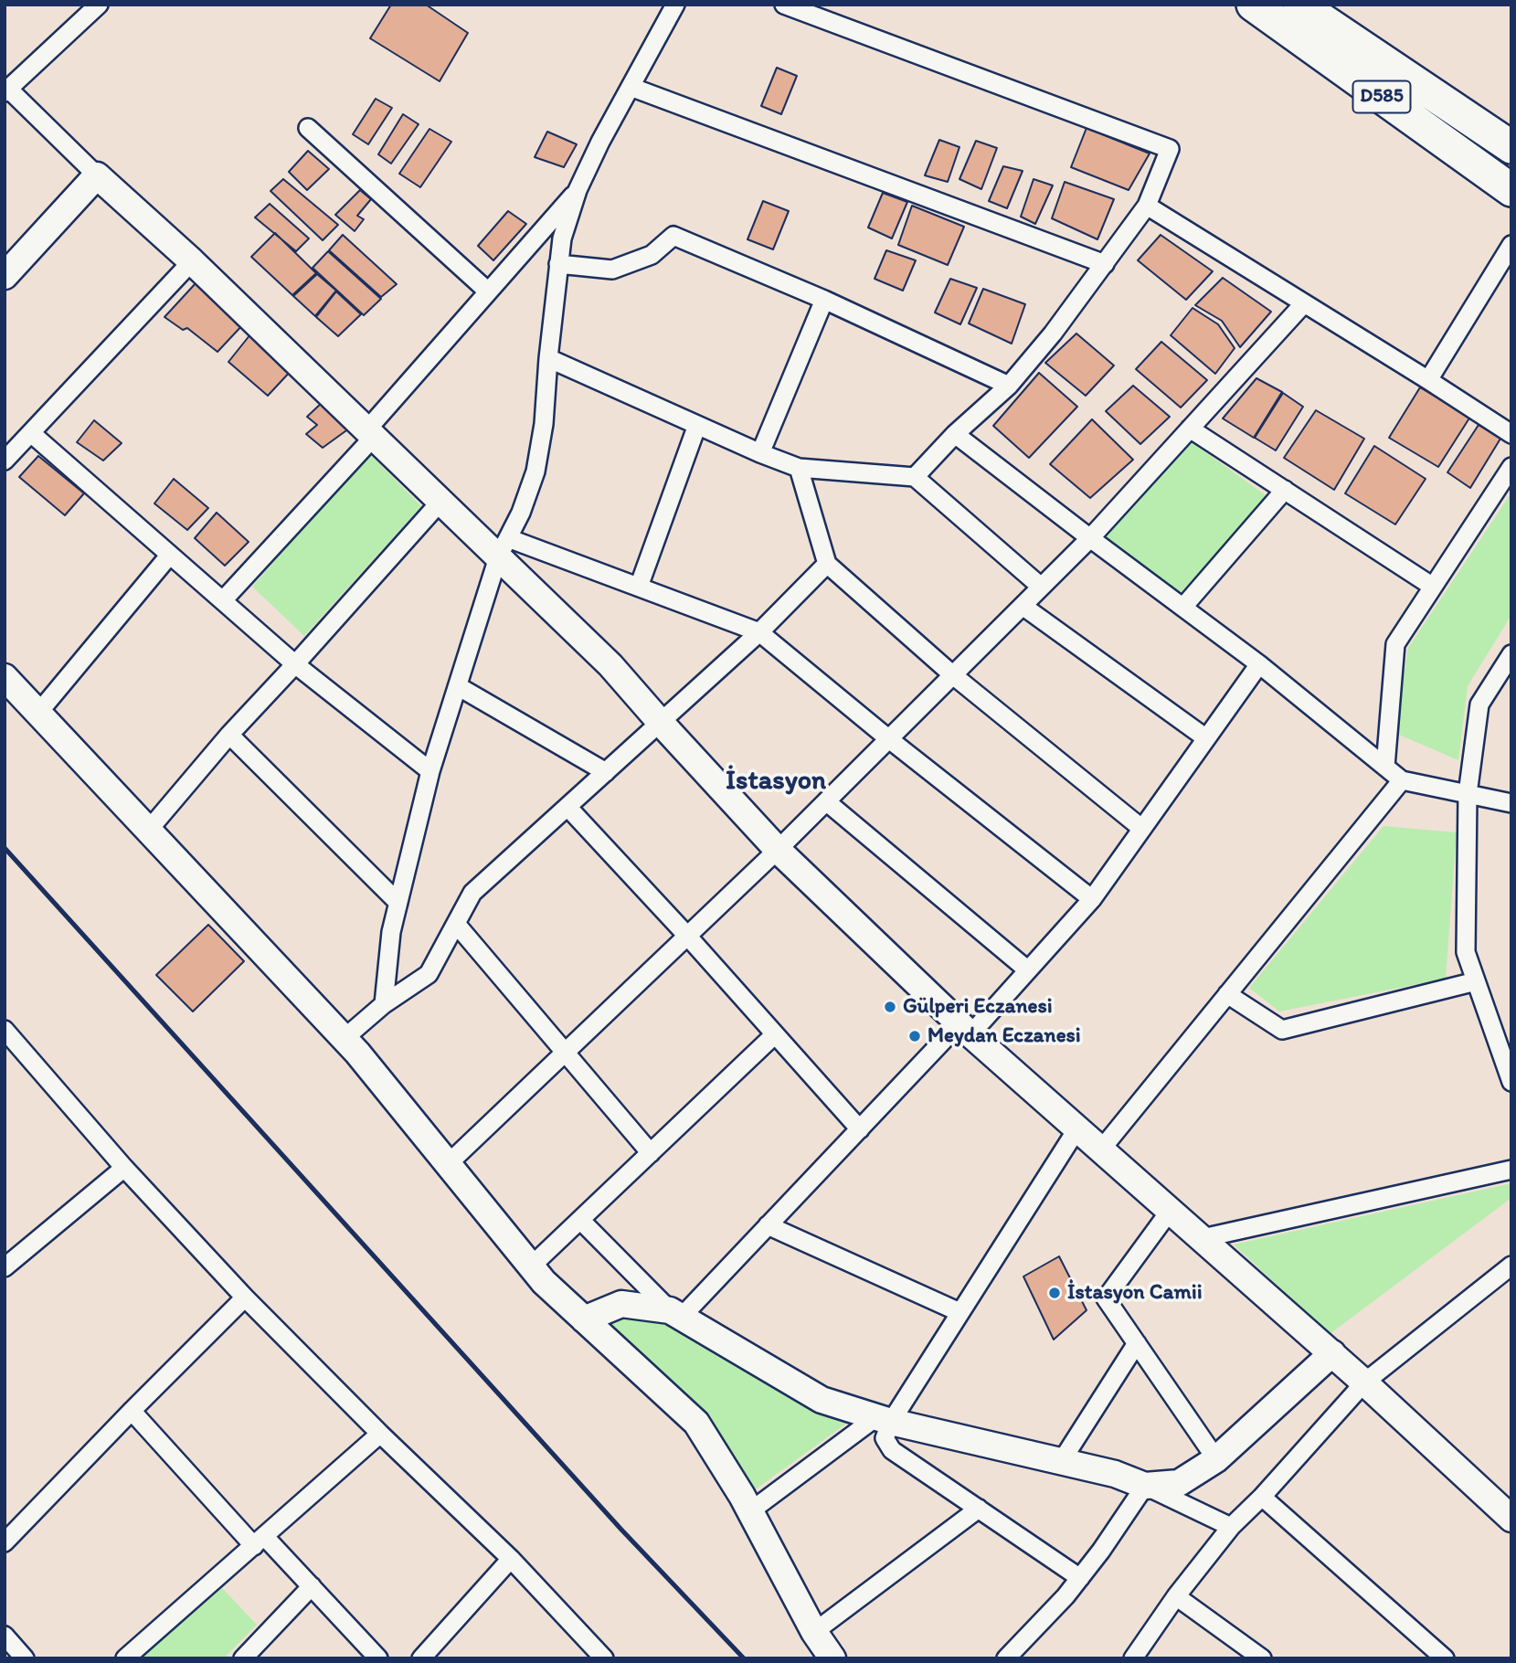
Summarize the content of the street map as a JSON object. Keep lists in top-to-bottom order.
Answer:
{
  "streets": {
    "highway": ["D585"]
  },
  "districts": ["İstasyon"],
  "places": ["Gülperi Eczanesi", "Meydan Eczanesi", "İstasyon Camii"]
}
